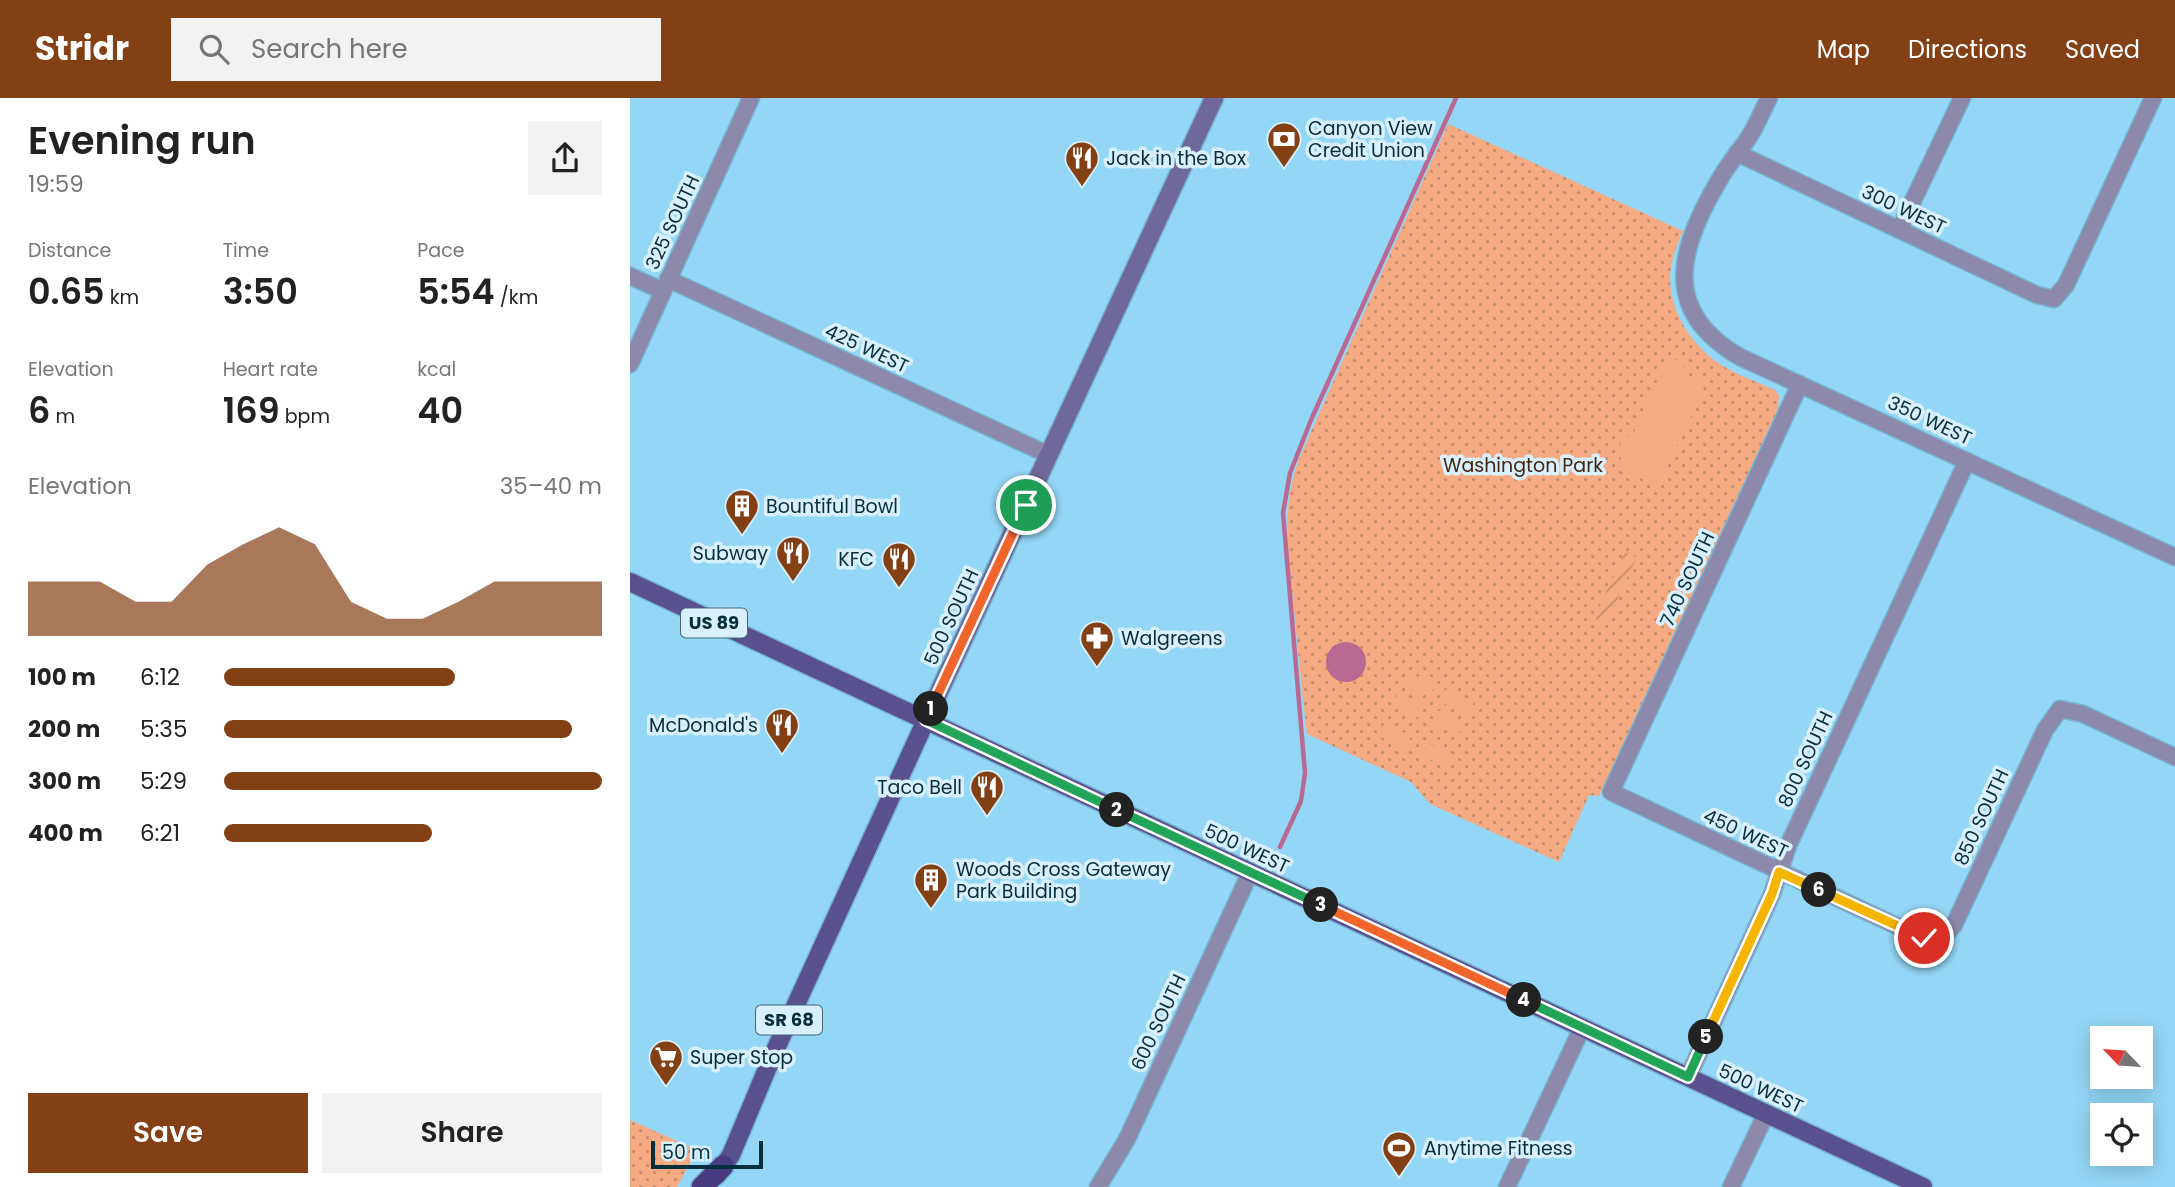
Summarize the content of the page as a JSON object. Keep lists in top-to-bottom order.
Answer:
{
  "streets": {
    "main road": [
      "500 SOUTH",
      "US 89",
      "500 WEST",
      "SR 68"
    ],
    "street": [
      "300 WEST",
      "325 SOUTH",
      "425 WEST",
      "350 WEST",
      "740 SOUTH",
      "800 SOUTH",
      "850 SOUTH",
      "450 WEST",
      "600 SOUTH"
    ]
  },
  "crossings": [
    ["300 WEST", "350 WEST"],
    ["325 SOUTH", "425 WEST"],
    ["425 WEST", "500 SOUTH"],
    ["350 WEST", "740 SOUTH"],
    ["350 WEST", "800 SOUTH"],
    ["740 SOUTH", "450 WEST"],
    ["500 SOUTH", "500 WEST"],
    ["800 SOUTH", "450 WEST"],
    ["800 SOUTH", "500 WEST"],
    ["850 SOUTH", "450 WEST"],
    ["500 WEST", "600 SOUTH"]
  ],
  "parks": ["Washington Park"],
  "places": {
    "bank": ["Canyon View Credit Union"],
    "restaurant": [
      "Jack in the Box",
      "Subway",
      "KFC",
      "McDonald's",
      "Taco Bell"
    ],
    "building": ["Bountiful Bowl", "Woods Cross Gateway Park Building"],
    "pharmacy": ["Walgreens"],
    "supermarket": ["Super Stop"],
    "sports": ["Anytime Fitness"]
  },
  "scale_bar": "50 m",
  "north": "top left",
  "page": {
    "header": "Stridr",
    "search": "Search here",
    "nav": ["Map", "Directions", "Saved"],
    "heading": ["Evening run", "19:59"],
    "stats": [
      ["Distance", "0.65 km"],
      ["Time", "3:50"],
      ["Pace", "5:54 /km"],
      ["Elevation", "6 m"],
      ["Heart rate", "169 bpm"],
      ["kcal", "40"]
    ],
    "chart": ["Elevation", "35–40 m"],
    "list": [
      {
        "name": "100 m",
        "note": "6:12"
      },
      {
        "name": "200 m",
        "note": "5:35"
      },
      {
        "name": "300 m",
        "note": "5:29"
      },
      {
        "name": "400 m",
        "note": "6:21"
      }
    ],
    "pins": [
      "1",
      "2",
      "6",
      "3",
      "4",
      "5"
    ],
    "buttons": ["Save", "Share"],
    "scale": "50 m"
  }
}
